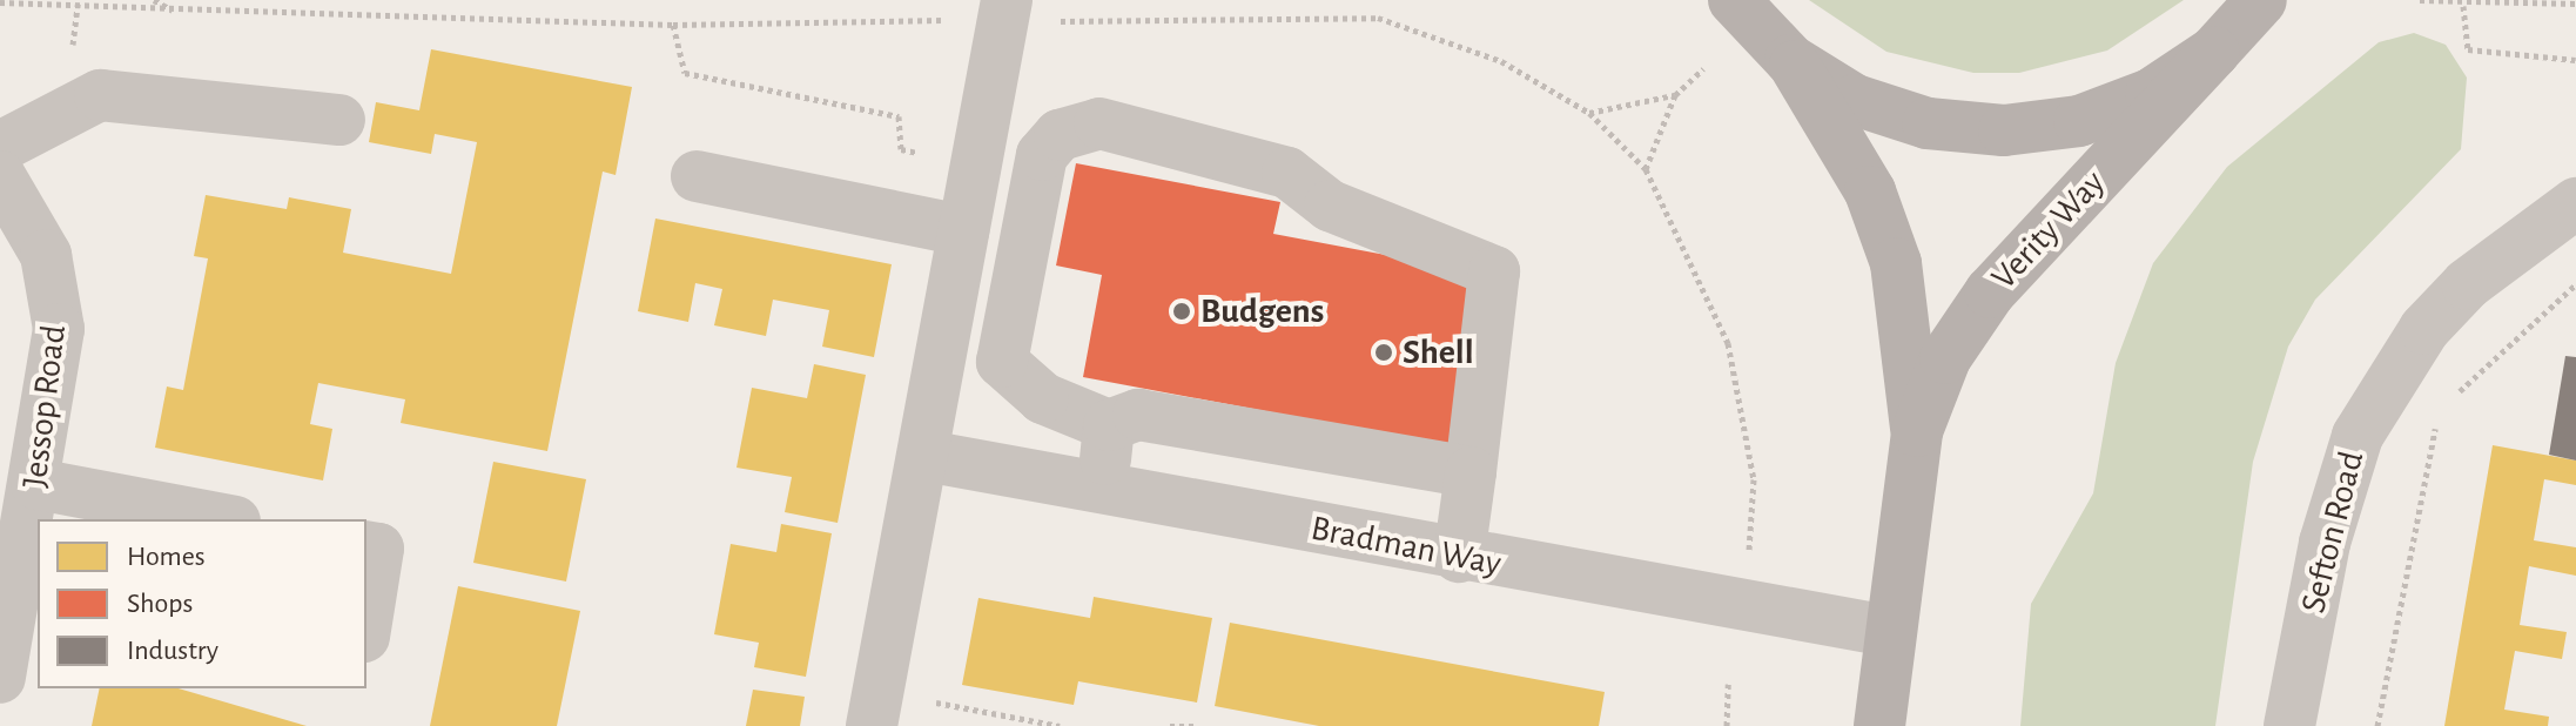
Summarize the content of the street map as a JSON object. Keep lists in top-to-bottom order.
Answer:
{
  "streets": {
    "main road": ["Verity Way"],
    "street": ["Jessop Road", "Sefton Road", "Bradman Way"]
  },
  "crossings": [
    ["Verity Way", "Bradman Way"]
  ],
  "places": ["Budgens", "Shell"],
  "legend": ["Homes", "Shops", "Industry"]
}
